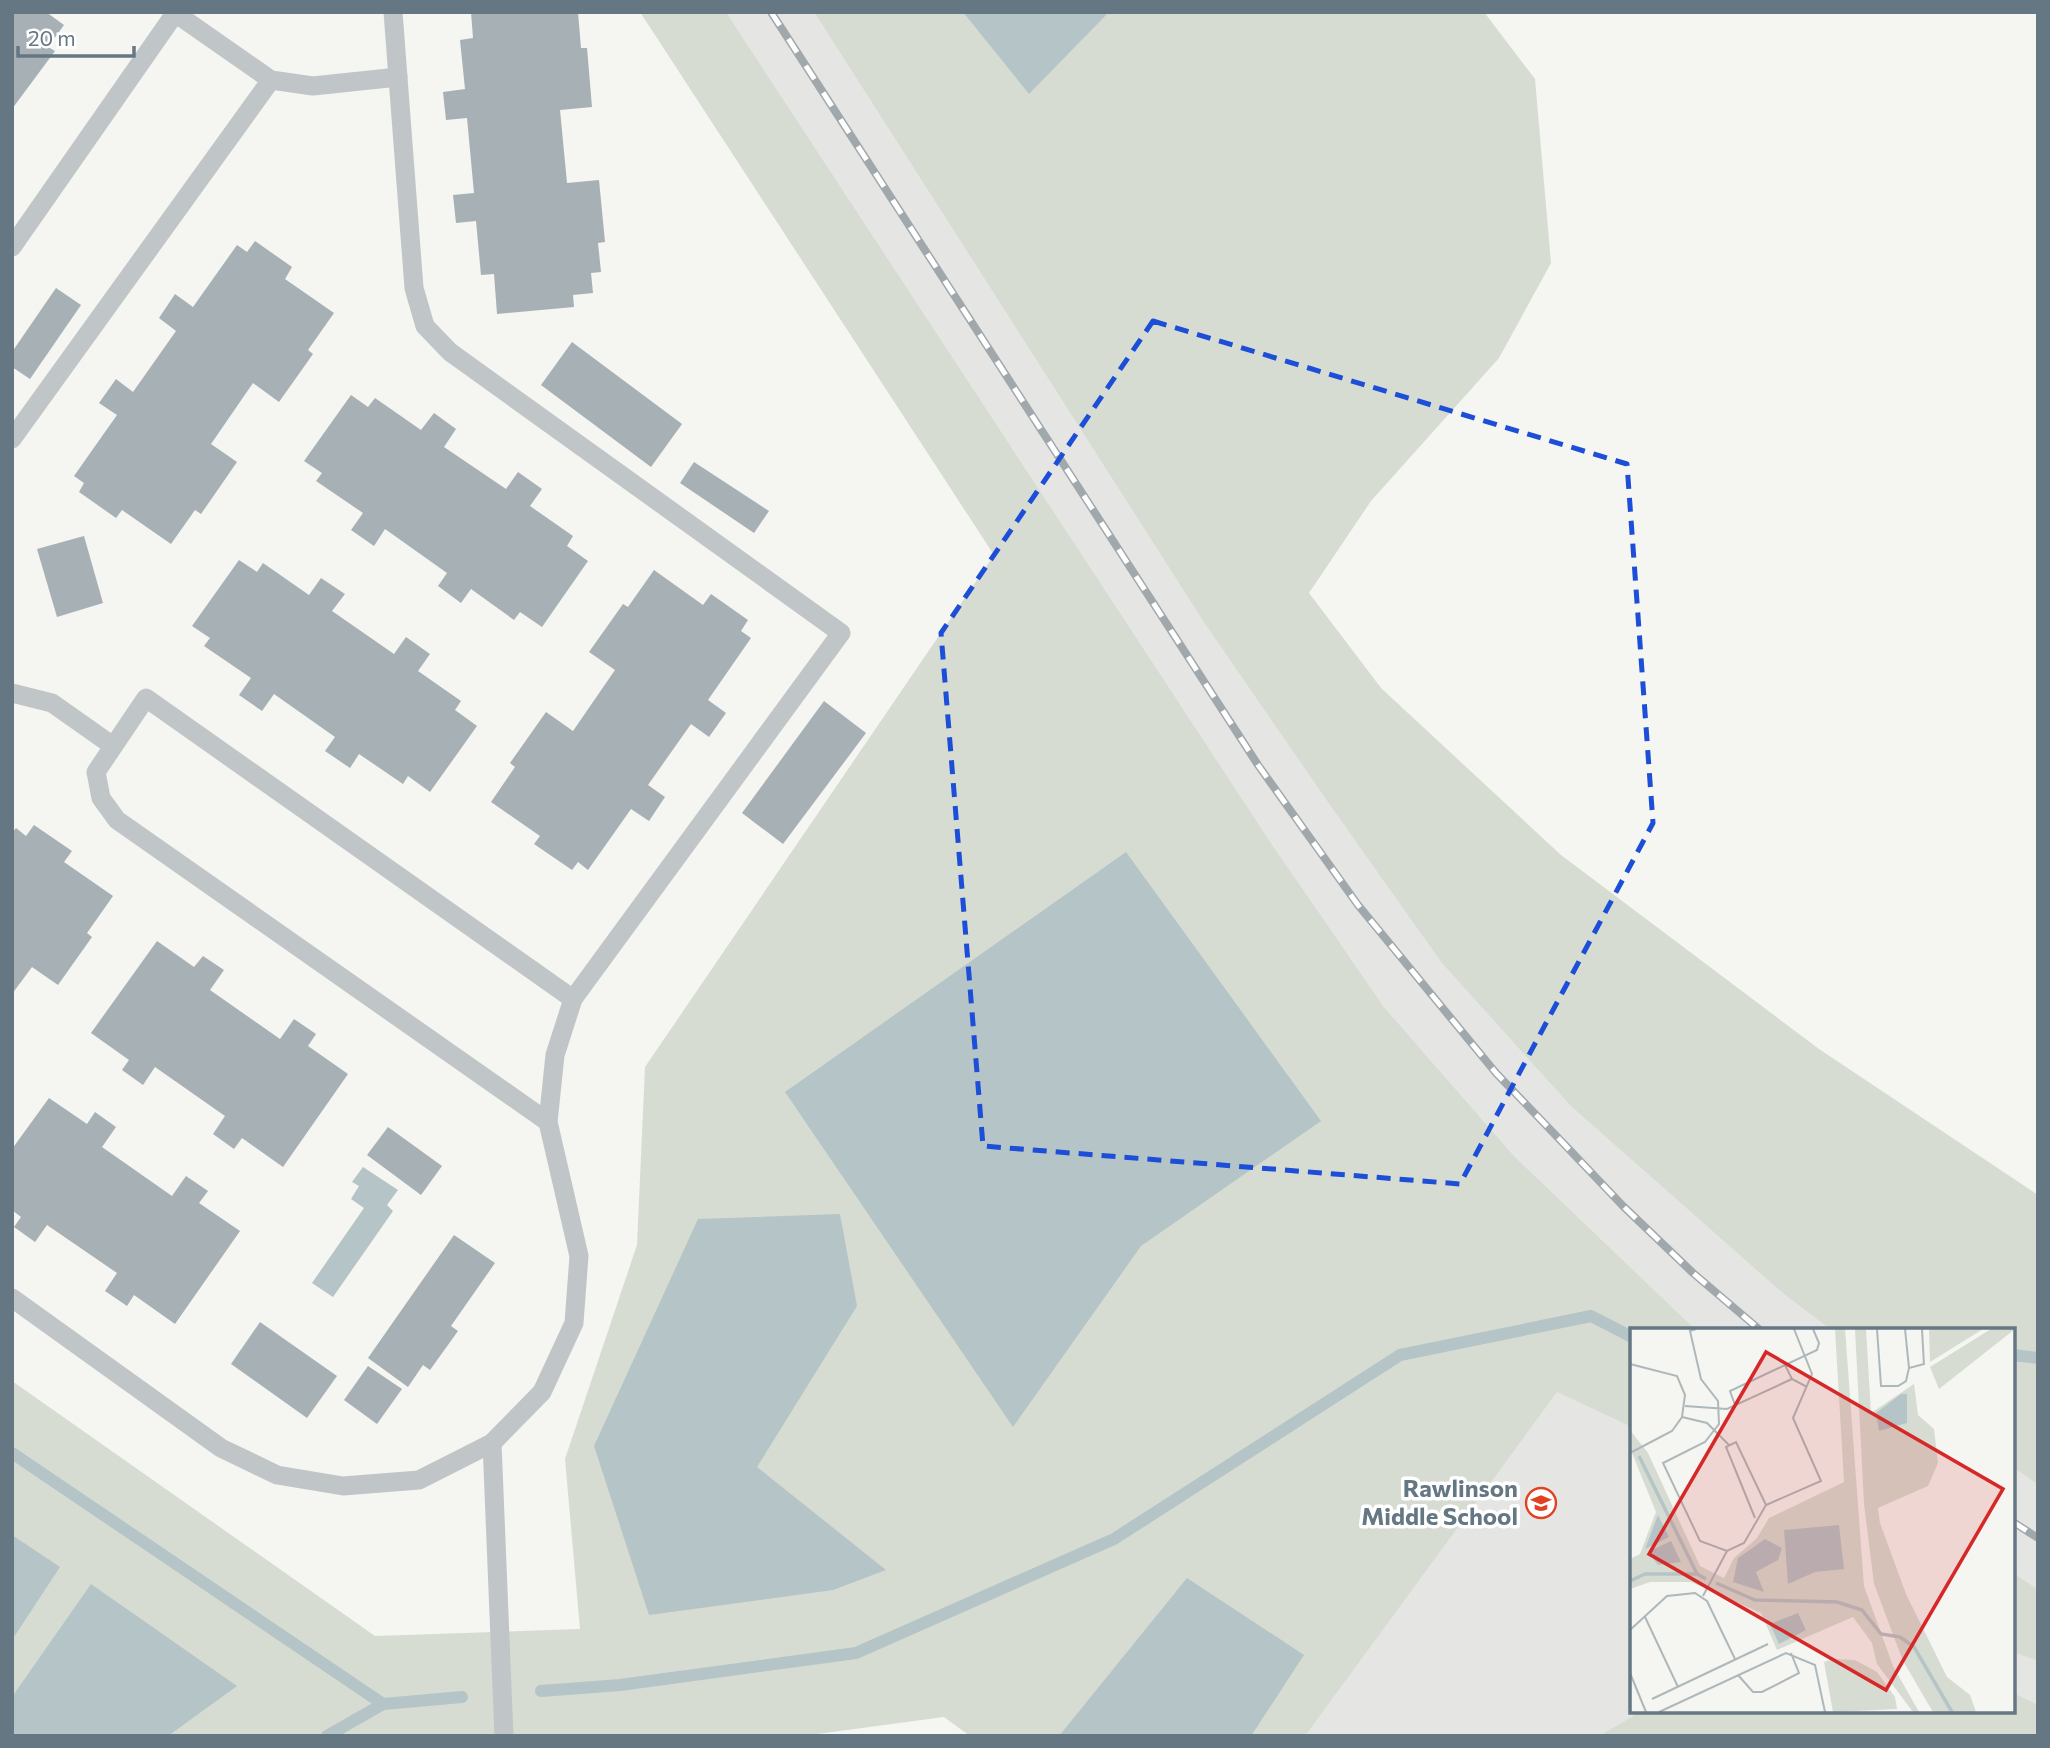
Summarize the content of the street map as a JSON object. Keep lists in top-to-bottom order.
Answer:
{
  "places": {
    "school or university": ["Rawlinson Middle School"]
  },
  "scale_bar": "20 m"
}
